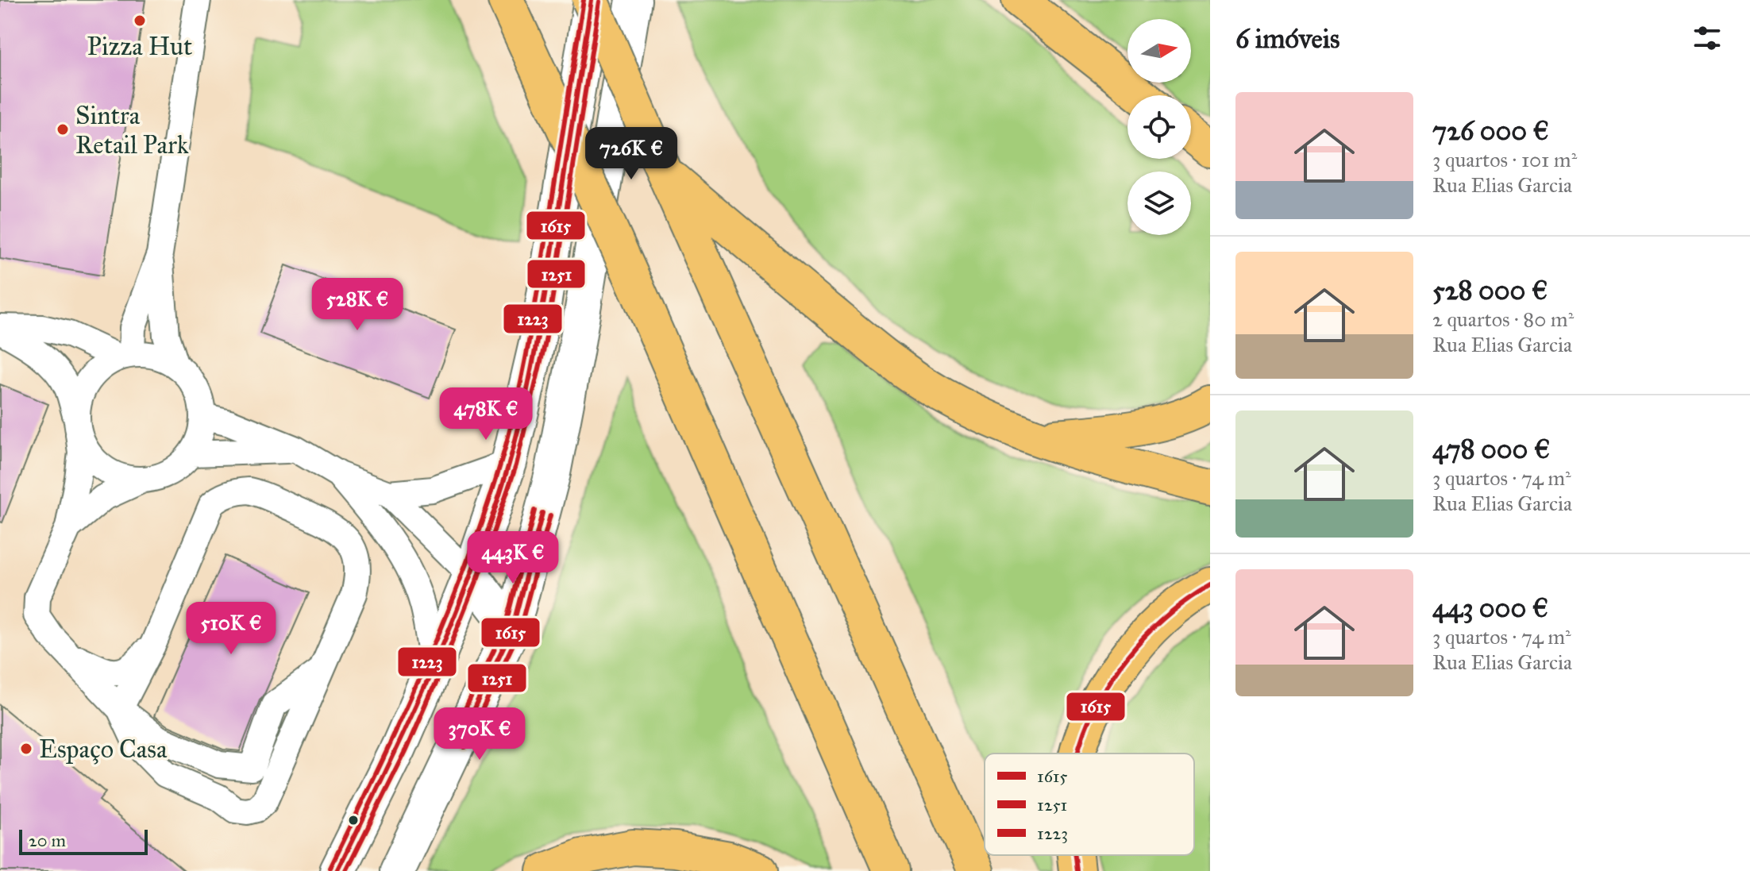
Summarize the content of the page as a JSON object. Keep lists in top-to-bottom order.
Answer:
{
  "places": ["Pizza Hut", "Sintra Retail Park", "Espaço Casa"],
  "lines": ["transit line 1615", "transit line 1223", "transit line 1251"],
  "legend": ["1615", "1251", "1223"],
  "scale_bar": "20 m",
  "north": "right",
  "page": {
    "heading": "6 imóveis",
    "list": [
      {
        "name": "726 000 €",
        "note": "3 quartos · 101 m² · Rua Elias Garcia"
      },
      {
        "name": "528 000 €",
        "note": "2 quartos · 80 m² · Rua Elias Garcia"
      },
      {
        "name": "478 000 €",
        "note": "3 quartos · 74 m² · Rua Elias Garcia"
      },
      {
        "name": "443 000 €",
        "note": "3 quartos · 74 m² · Rua Elias Garcia"
      }
    ],
    "price": [
      "726K €",
      "528K €",
      "478K €",
      "443K €",
      "510K €",
      "370K €"
    ],
    "scale": "20 m"
  }
}
